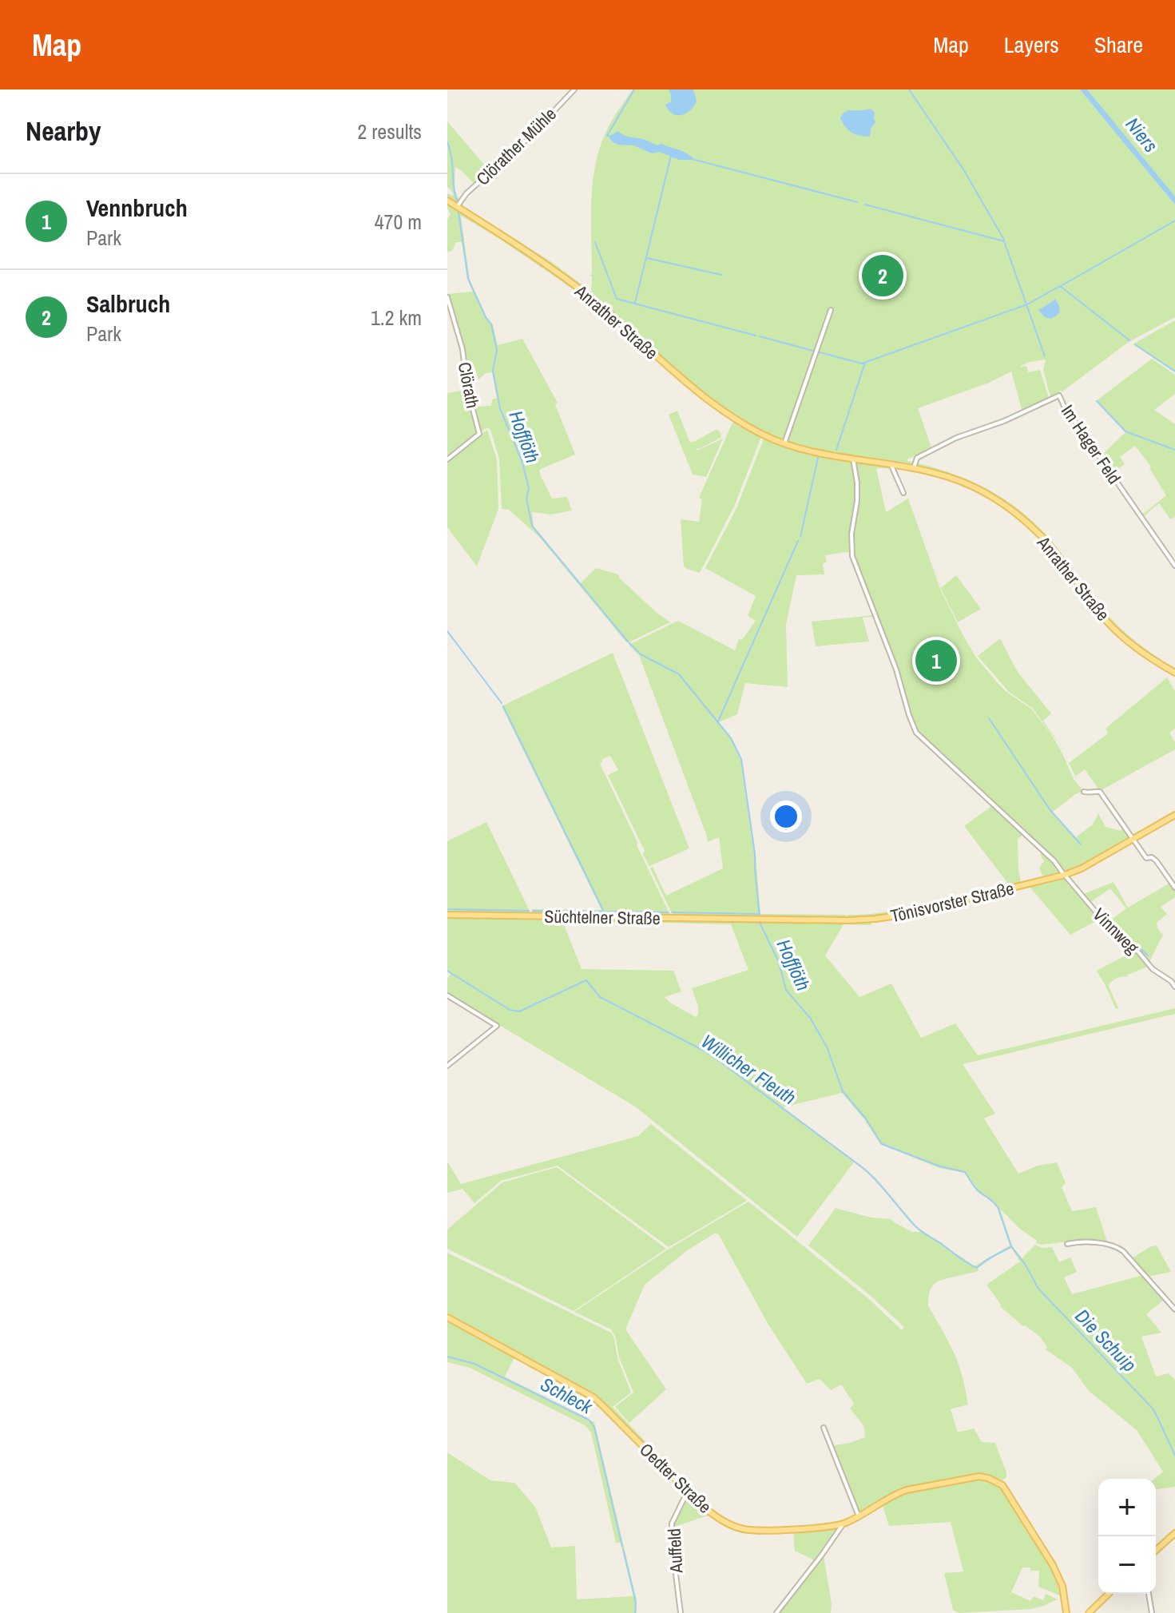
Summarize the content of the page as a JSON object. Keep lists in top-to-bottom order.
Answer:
{
  "streets": {
    "main road": [
      "Anrather Straße",
      "Tönisvorster Straße",
      "Süchtelner Straße",
      "Oedter Straße"
    ],
    "street": [
      "Clörather Mühle",
      "Clörath",
      "Im Hager Feld",
      "Vinnweg",
      "Auffeld"
    ]
  },
  "crossings": [
    ["Clörather Mühle", "Anrather Straße"],
    ["Anrather Straße", "Im Hager Feld"],
    ["Anrather Straße", "Vinnweg"],
    ["Tönisvorster Straße", "Süchtelner Straße"],
    ["Tönisvorster Straße", "Vinnweg"],
    ["Oedter Straße", "Auffeld"]
  ],
  "water": [
    "Niers",
    "Hofflöth",
    "Willicher Fleuth",
    "Die Schuip",
    "Schleck"
  ],
  "page": {
    "header": "Map",
    "nav": ["Map", "Layers", "Share"],
    "heading": ["Nearby", "2 results"],
    "list": [
      {
        "mark": "1",
        "name": "Vennbruch",
        "note": "Park",
        "value": "470 m"
      },
      {
        "mark": "2",
        "name": "Salbruch",
        "note": "Park",
        "value": "1.2 km"
      }
    ],
    "pins": ["2", "1"],
    "map_buttons": ["+", "−"]
  }
}
